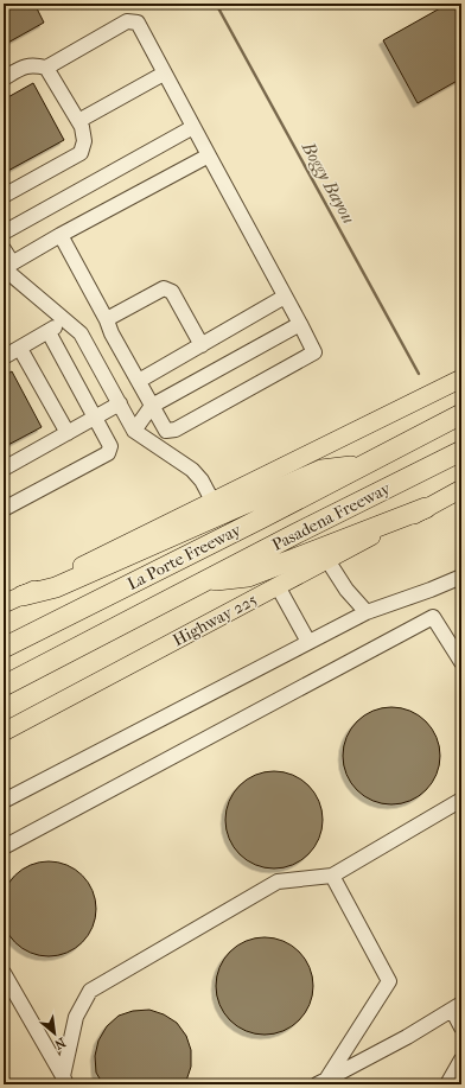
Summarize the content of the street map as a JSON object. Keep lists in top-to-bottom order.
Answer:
{
  "streets": {
    "highway": ["Pasadena Freeway", "La Porte Freeway"],
    "main road": ["Highway 225"]
  },
  "crossings": [
    ["Pasadena Freeway", "La Porte Freeway"]
  ],
  "water": ["Boggy Bayou"],
  "north": "bottom right"
}
